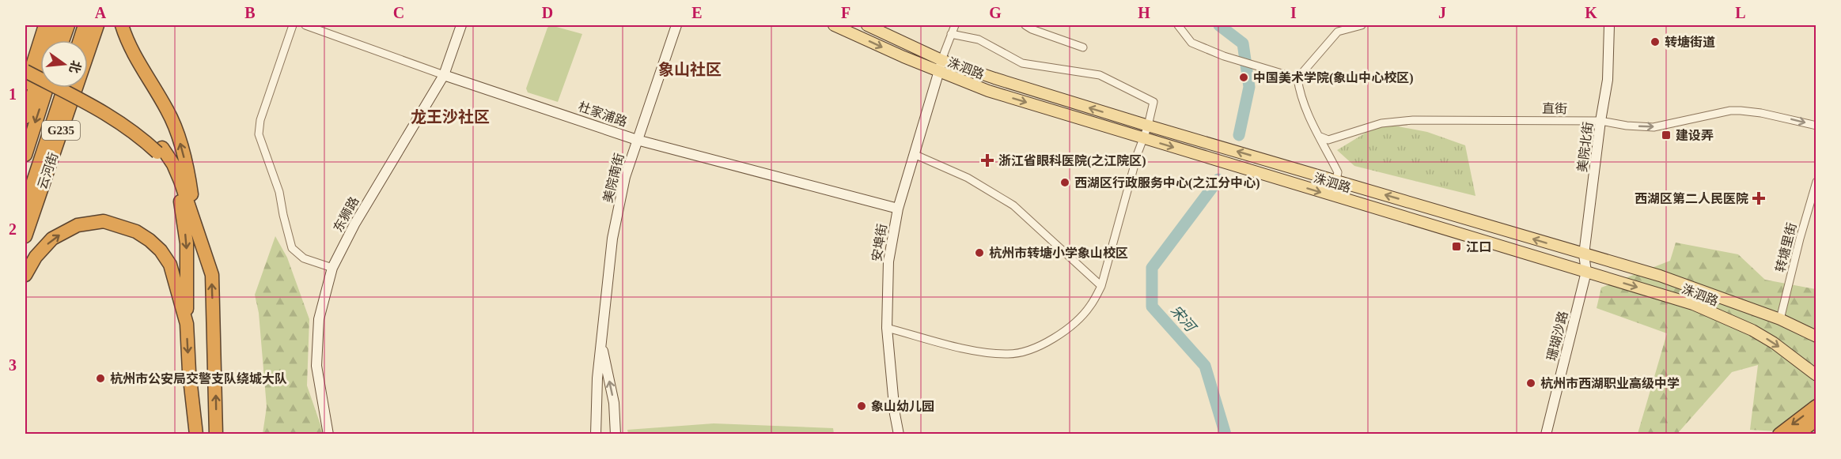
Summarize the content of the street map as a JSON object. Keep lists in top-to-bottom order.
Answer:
{
  "streets": {
    "highway": ["G235", "云河街"],
    "main road": ["洙泗路"],
    "street": [
      "直街",
      "杜家浦路",
      "美院北街",
      "美院南街",
      "东狮路",
      "安埠街",
      "转塘里街",
      "珊瑚沙路"
    ]
  },
  "crossings": [
    ["洙泗路", "美院北街"],
    ["洙泗路", "安埠街"],
    ["洙泗路", "转塘里街"],
    ["洙泗路", "珊瑚沙路"],
    ["直街", "美院北街"],
    ["杜家浦路", "美院南街"],
    ["杜家浦路", "东狮路"],
    ["杜家浦路", "安埠街"],
    ["美院北街", "珊瑚沙路"]
  ],
  "one_way": ["直街"],
  "districts": ["象山社区", "龙王沙社区"],
  "water": ["宋河"],
  "places": {
    "other": [
      "转塘街道",
      "中国美术学院(象山中心校区)",
      "西湖区行政服务中心(之江分中心)",
      "杭州市转塘小学象山校区",
      "杭州市公安局交警支队绕城大队",
      "杭州市西湖职业高级中学",
      "象山幼儿园"
    ],
    "transit": ["建设弄", "江口"],
    "health": ["浙江省眼科医院(之江院区)", "西湖区第二人民医院"]
  },
  "north": "right",
  "grid": {
    "columns": [
      "A",
      "B",
      "C",
      "D",
      "E",
      "F",
      "G",
      "H",
      "I",
      "J",
      "K",
      "L"
    ],
    "rows": ["1", "2", "3"]
  }
}
